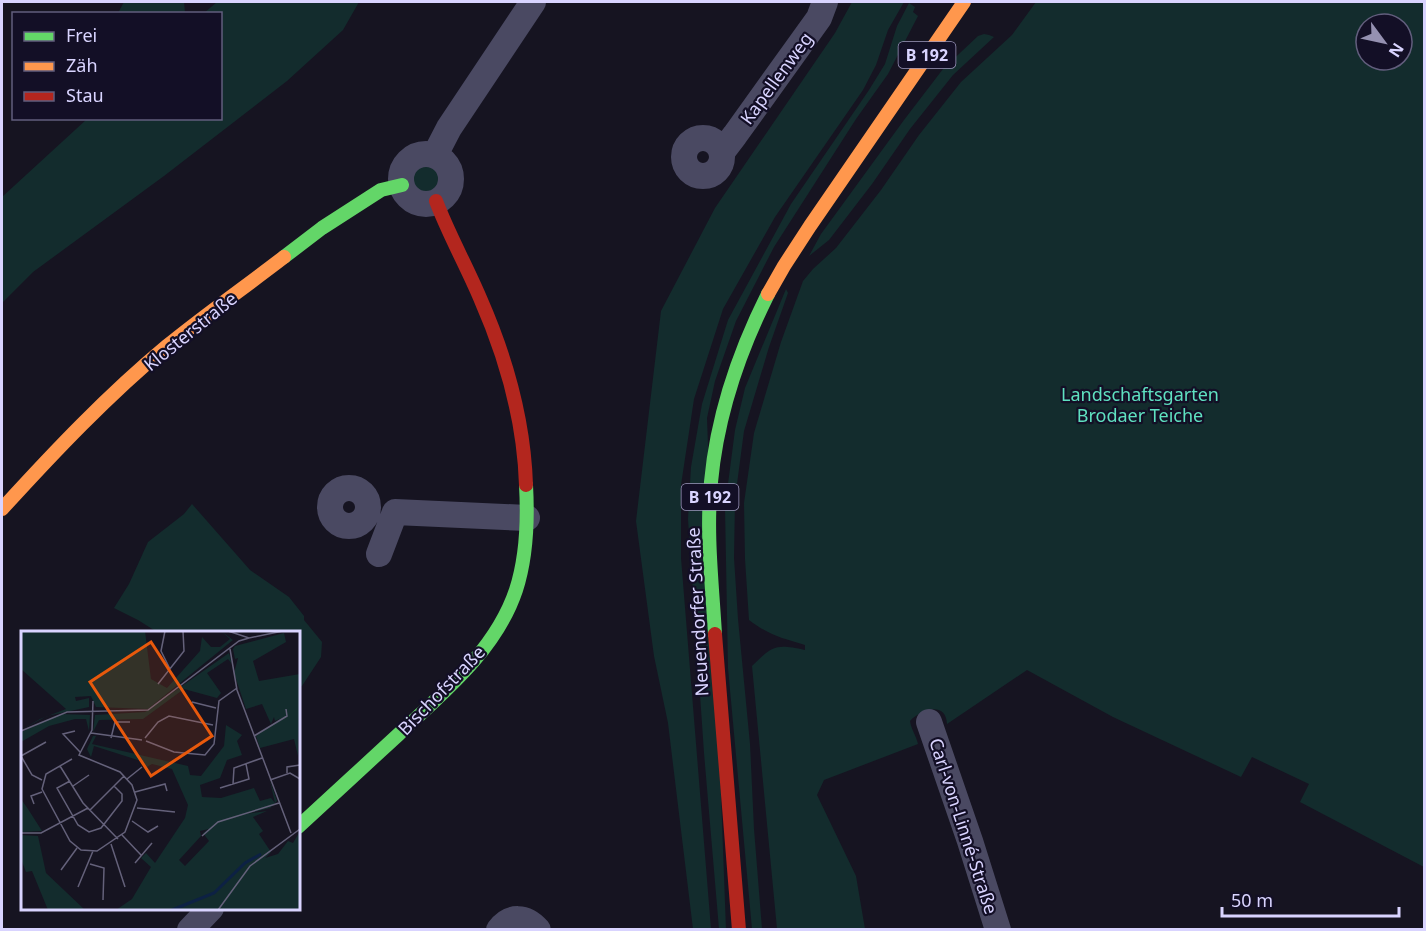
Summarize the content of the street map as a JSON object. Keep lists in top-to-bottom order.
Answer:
{
  "streets": {
    "street": [
      "B 192",
      "Kapellenweg",
      "Klosterstraße",
      "Neuendorfer Straße",
      "Bischofstraße",
      "Carl-von-Linné-Straße"
    ]
  },
  "crossings": [
    ["Klosterstraße", "Bischofstraße"]
  ],
  "parks": ["Landschaftsgarten Brodaer Teiche"],
  "legend": ["Frei", "Zäh", "Stau"],
  "scale_bar": "50 m",
  "north": "bottom right"
}
